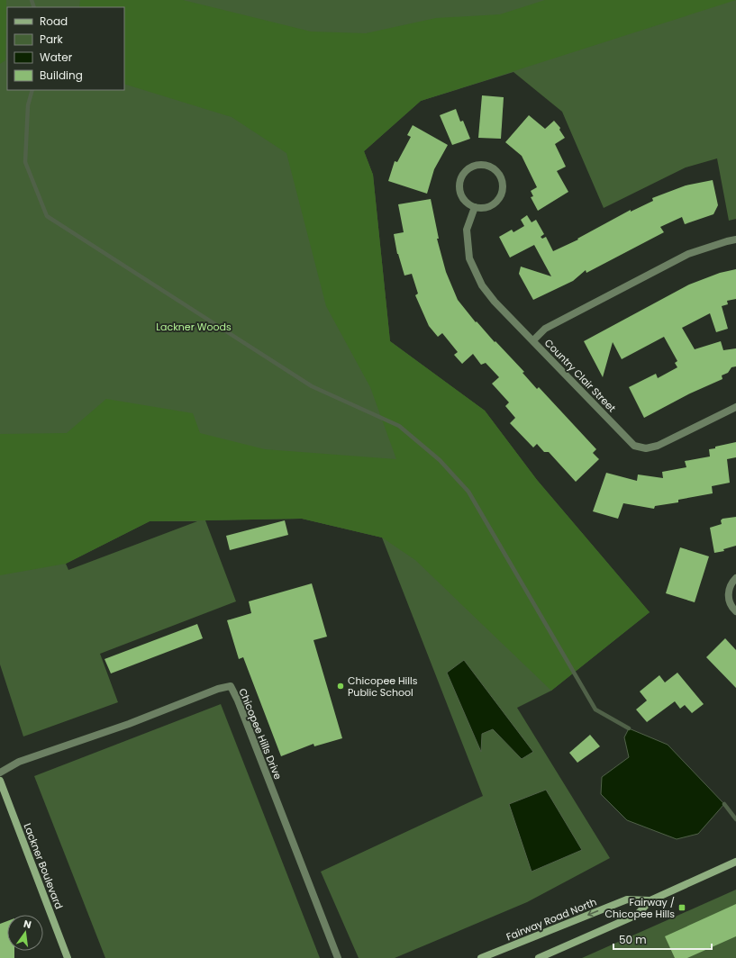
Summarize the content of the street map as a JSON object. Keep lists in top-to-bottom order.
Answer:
{
  "streets": {
    "main road": ["Lackner Boulevard", "Fairway Road North"],
    "street": ["Country Clair Street", "Chicopee Hills Drive"]
  },
  "parks": ["Lackner Woods"],
  "places": {
    "other": ["Chicopee Hills Public School"],
    "transit": ["Fairway / Chicopee Hills"]
  },
  "legend": [
    "Road",
    "Park",
    "Water",
    "Building"
  ],
  "scale_bar": "50 m",
  "north": "top"
}
